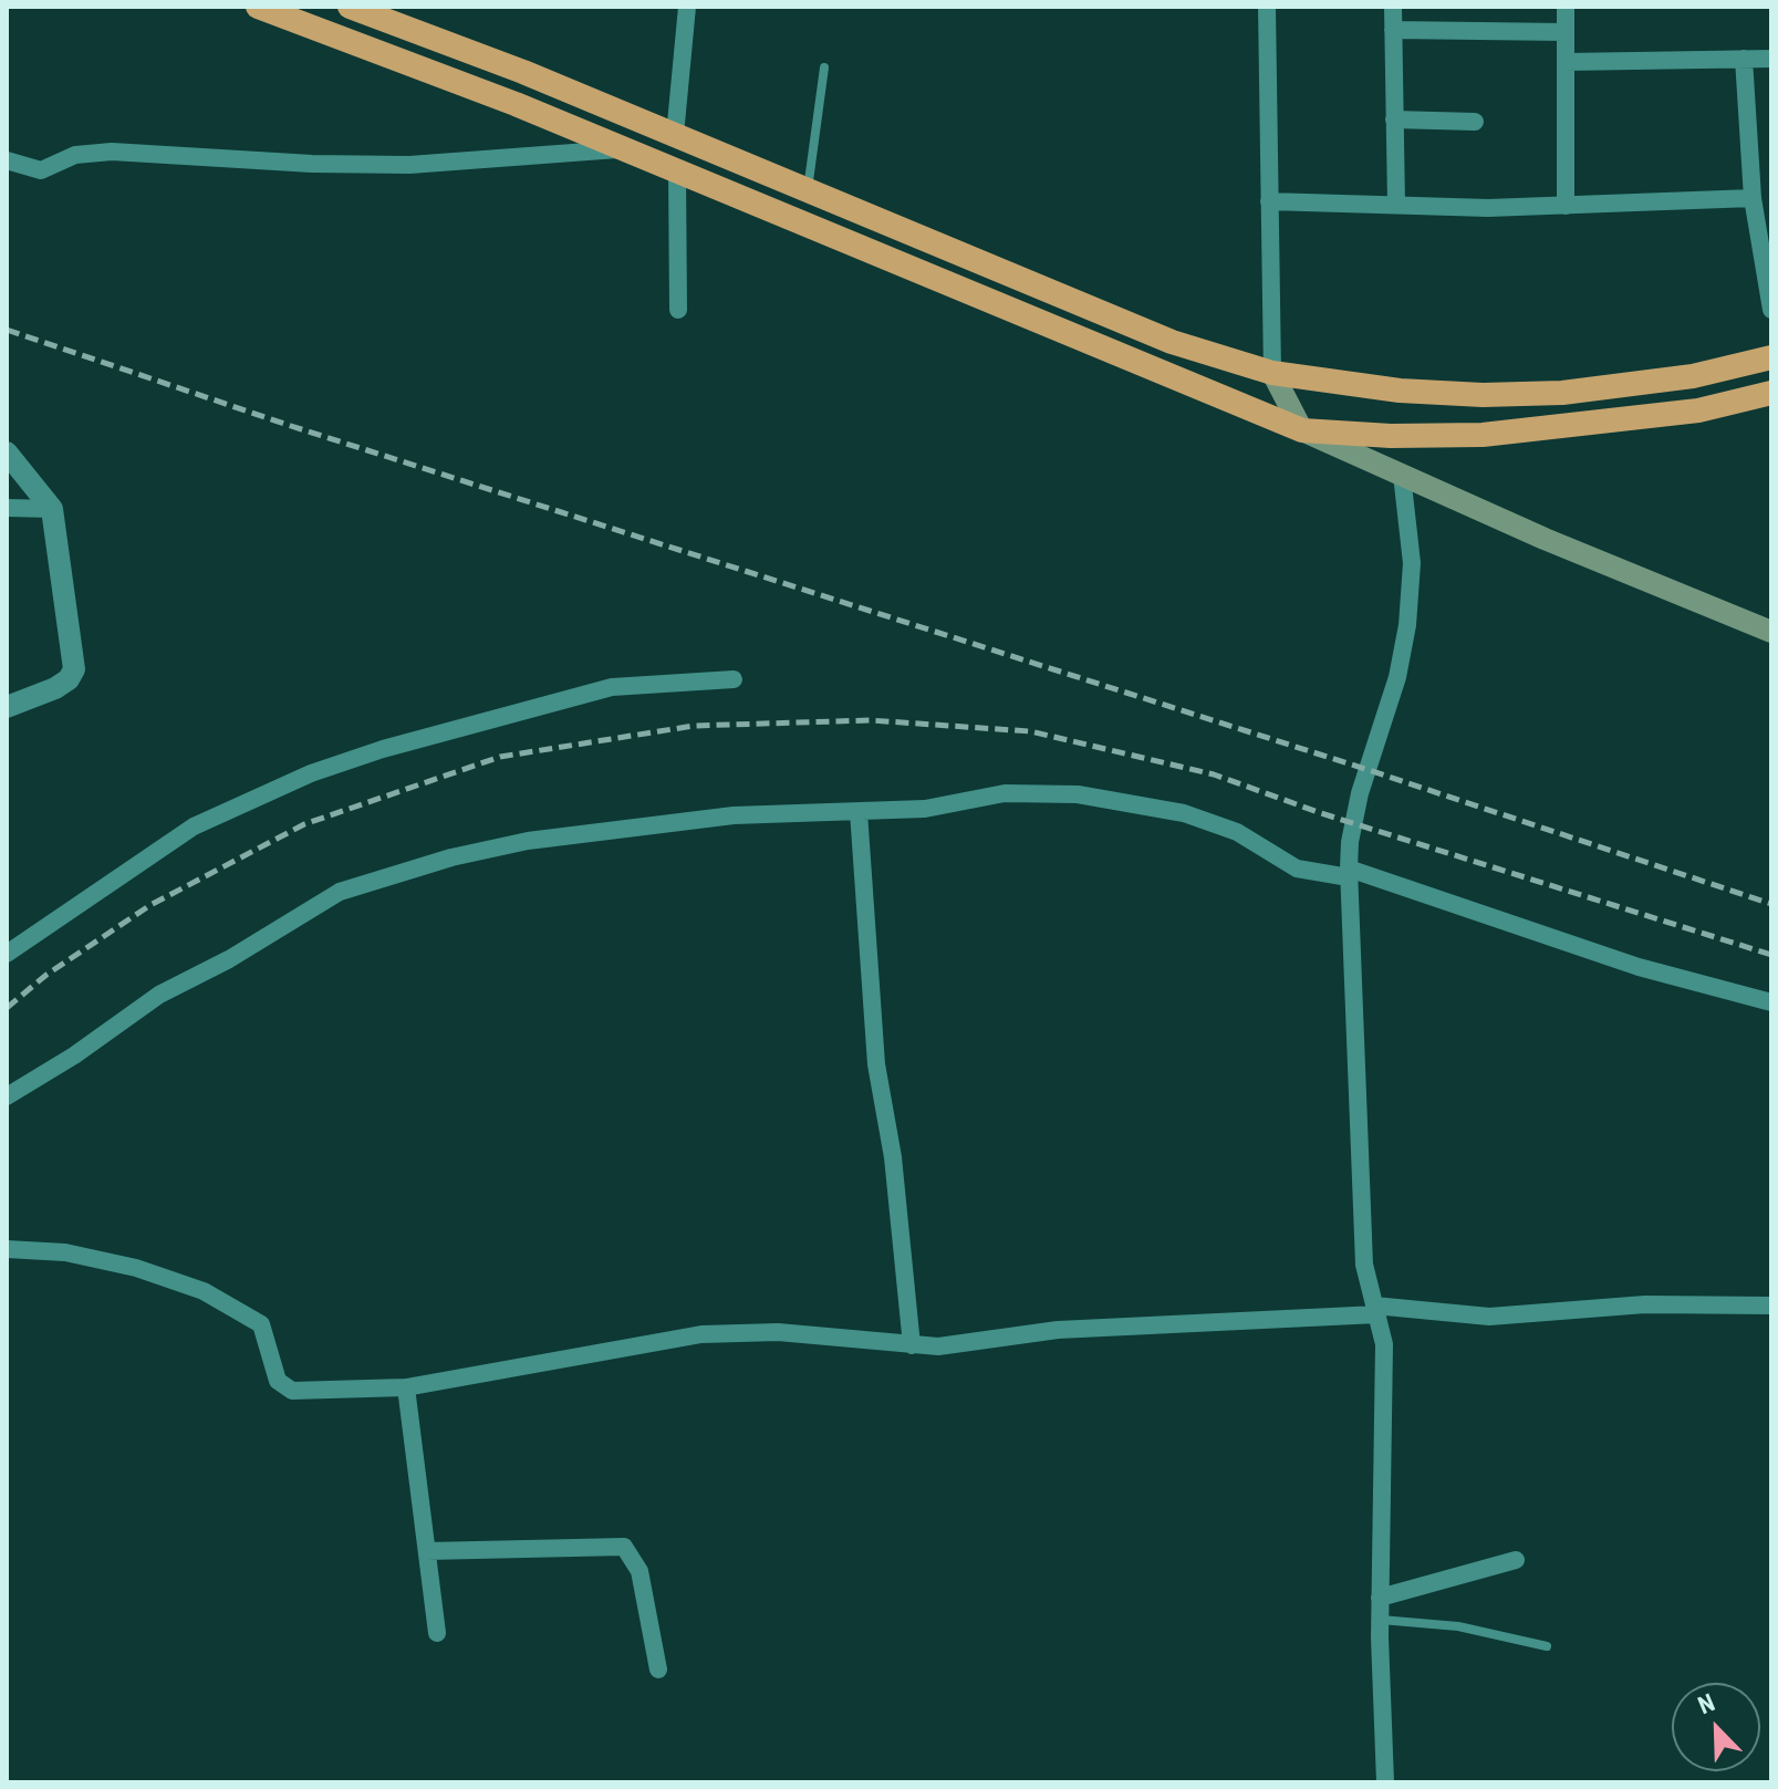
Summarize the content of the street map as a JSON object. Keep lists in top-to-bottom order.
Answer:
{
  "north": "top left"
}
